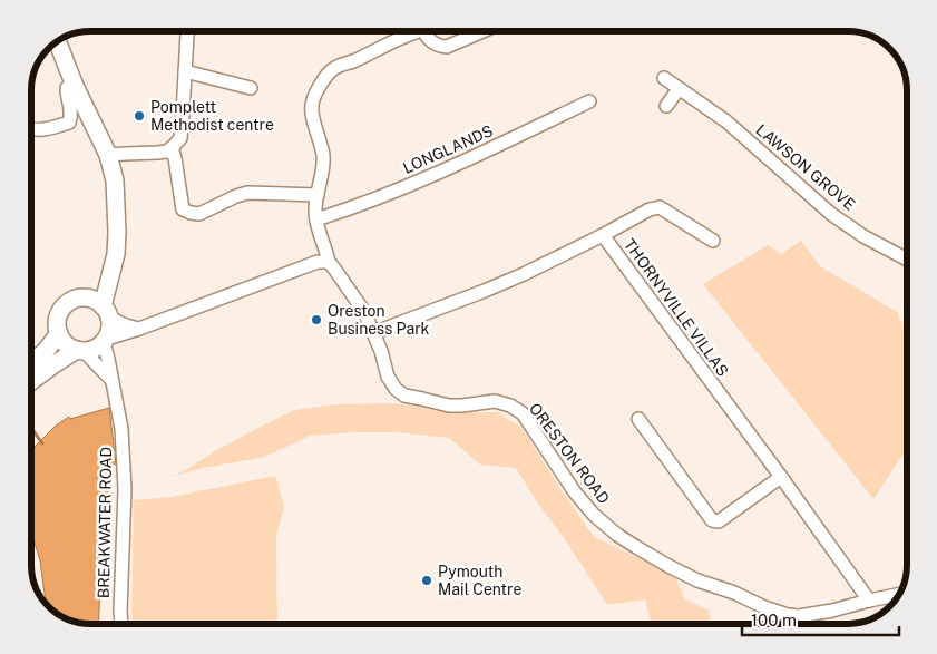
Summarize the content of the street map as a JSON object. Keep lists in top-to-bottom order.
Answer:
{
  "streets": {
    "street": [
      "LONGLANDS",
      "LAWSON GROVE",
      "THORNYVILLE VILLAS",
      "ORESTON ROAD",
      "BREAKWATER ROAD"
    ]
  },
  "crossings": [
    ["THORNYVILLE VILLAS", "ORESTON ROAD"]
  ],
  "places": ["Pomplett Methodist centre", "Oreston Business Park", "Pymouth Mail Centre"],
  "scale_bar": "100 m"
}
